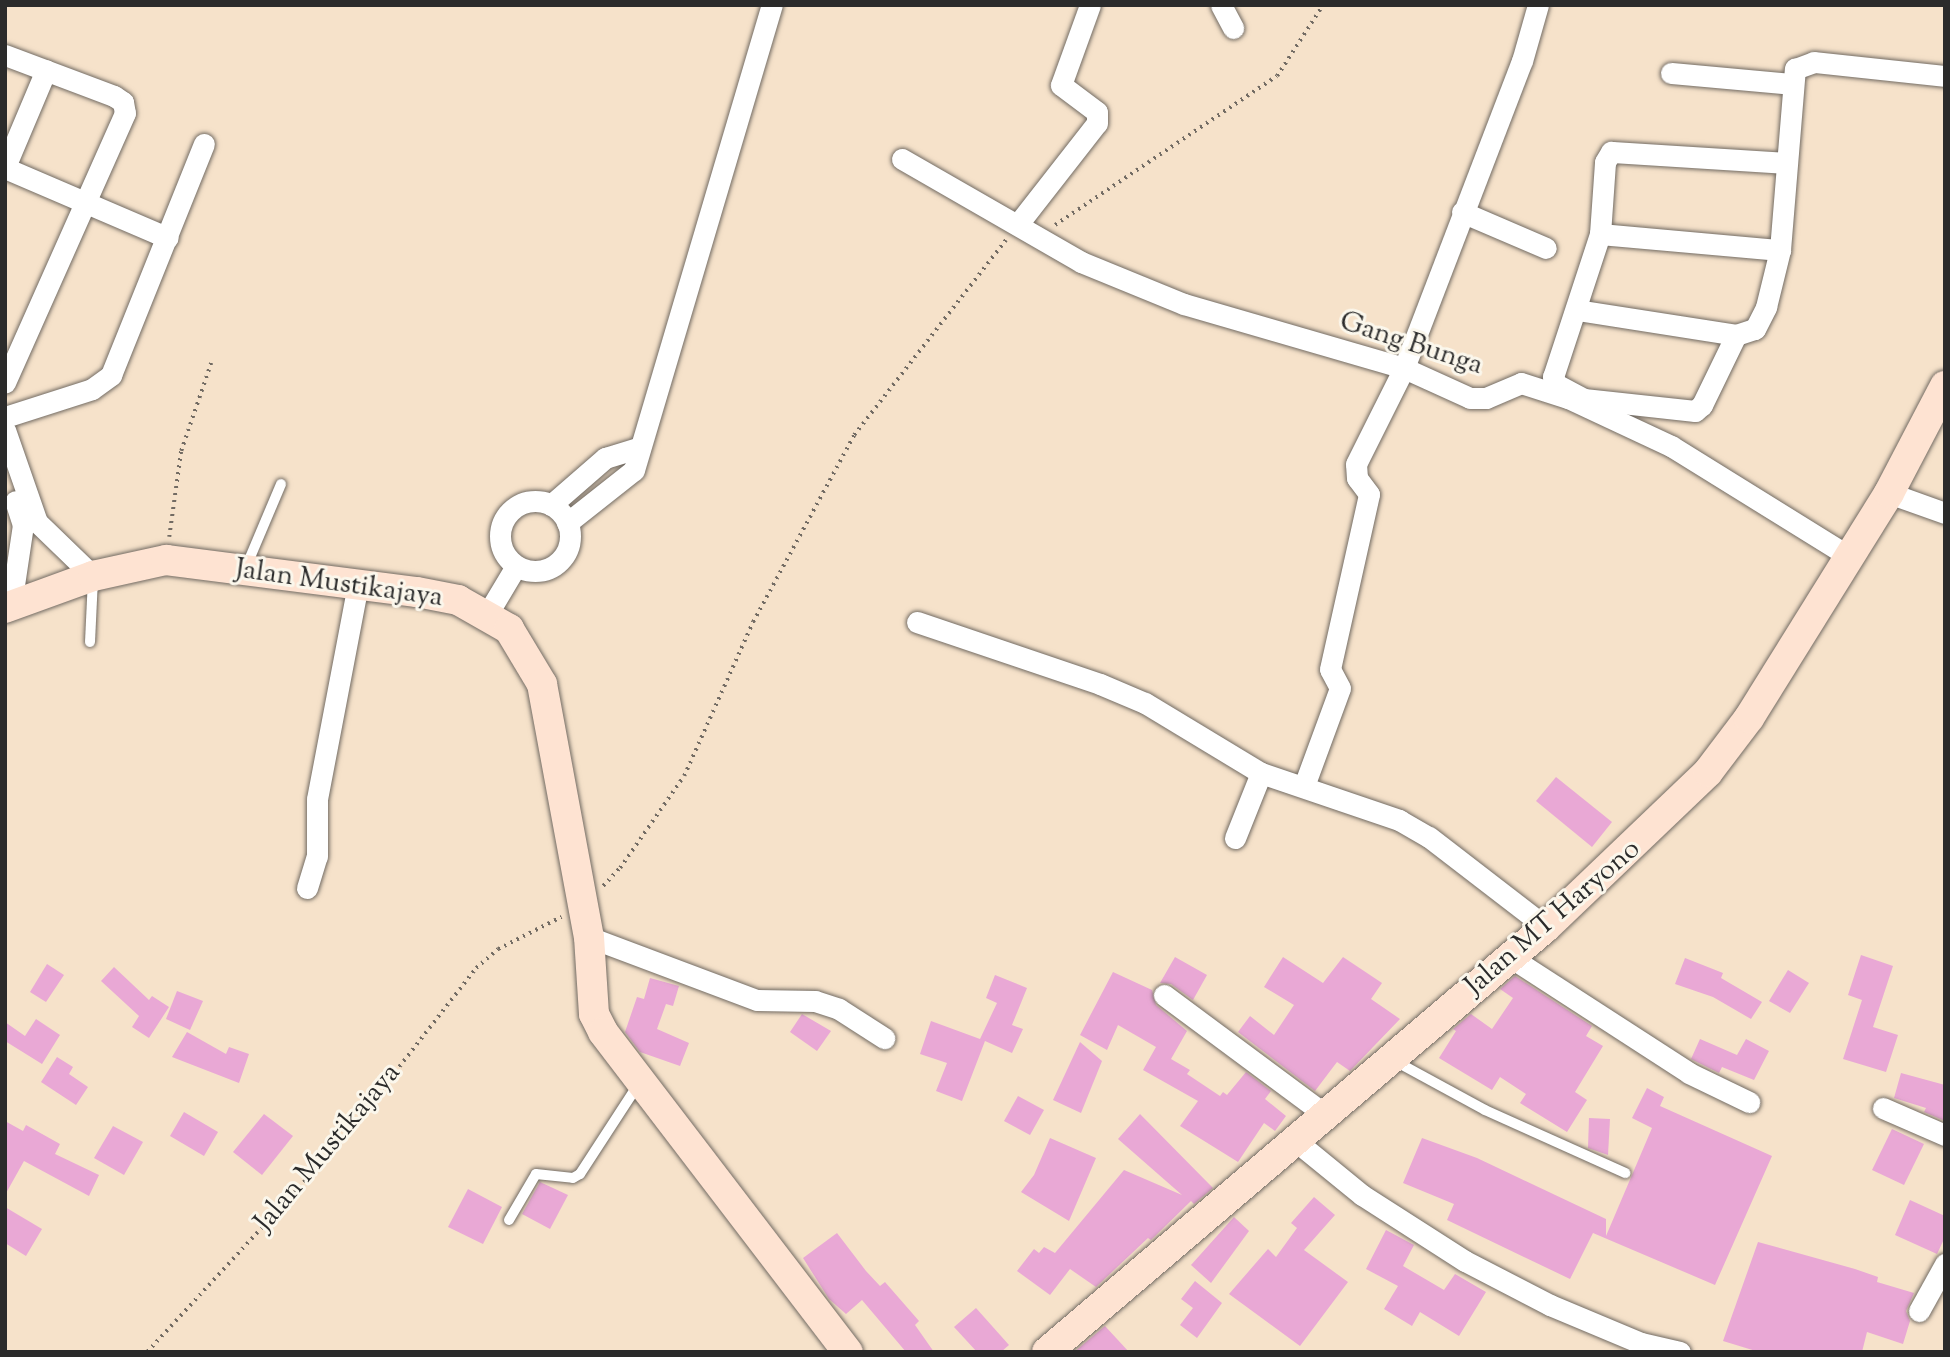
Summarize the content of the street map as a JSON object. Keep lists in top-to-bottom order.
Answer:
{
  "streets": {
    "street": ["Gang Bunga", "Jalan Mustikajaya", "Jalan MT Haryono"]
  },
  "crossings": [
    ["Gang Bunga", "Jalan MT Haryono"]
  ]
}
